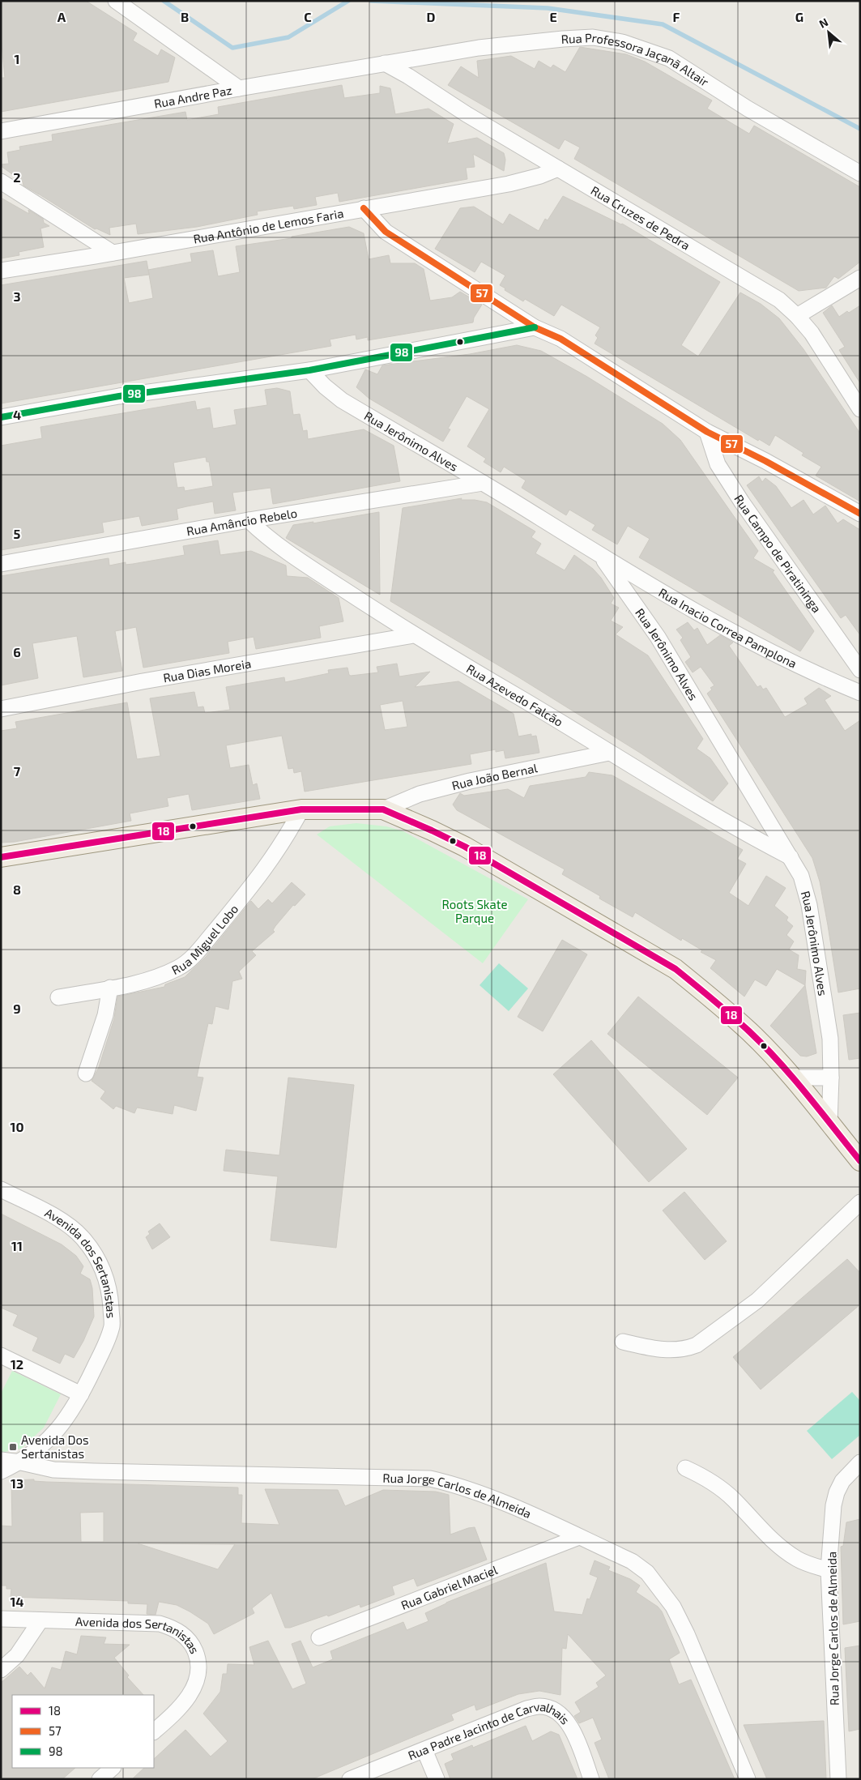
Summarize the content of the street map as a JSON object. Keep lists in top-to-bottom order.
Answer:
{
  "streets": {
    "street": [
      "Rua Professora Jaçanã Altair",
      "Rua Andre Paz",
      "Rua Cruzes de Pedra",
      "Rua Antônio de Lemos Faria",
      "Rua Jerônimo Alves",
      "Rua Amâncio Rebelo",
      "Rua Campo de Piratininga",
      "Rua Inacio Correa Pamplona",
      "Rua Dias Moreia",
      "Rua Azevedo Falcão",
      "Rua João Bernal",
      "Rua Miguel Lobo",
      "Avenida dos Sertanistas",
      "Rua Jorge Carlos de Almeida",
      "Rua Gabriel Maciel",
      "Rua Padre Jacinto de Carvalhais"
    ]
  },
  "crossings": [
    ["Rua Professora Jaçanã Altair", "Rua Andre Paz"],
    ["Rua Professora Jaçanã Altair", "Rua Cruzes de Pedra"],
    ["Rua Andre Paz", "Rua Cruzes de Pedra"],
    ["Rua Cruzes de Pedra", "Rua Antônio de Lemos Faria"],
    ["Rua Jerônimo Alves", "Rua Amâncio Rebelo"],
    ["Rua Jerônimo Alves", "Rua Inacio Correa Pamplona"],
    ["Rua Jerônimo Alves", "Rua Azevedo Falcão"],
    ["Rua Amâncio Rebelo", "Rua Azevedo Falcão"],
    ["Rua Dias Moreia", "Rua Azevedo Falcão"],
    ["Rua Azevedo Falcão", "Rua João Bernal"],
    ["Avenida dos Sertanistas", "Rua Jorge Carlos de Almeida"],
    ["Rua Jorge Carlos de Almeida", "Rua Gabriel Maciel"]
  ],
  "parks": ["Roots Skate Parque"],
  "places": {
    "transit": ["Avenida Dos Sertanistas"]
  },
  "lines": ["transit line 57", "transit line 98", "transit line 18"],
  "legend": ["18", "57", "98"],
  "north": "top left",
  "grid": {
    "columns": [
      "A",
      "B",
      "C",
      "D",
      "E",
      "F",
      "G"
    ],
    "rows": [
      "1",
      "2",
      "3",
      "4",
      "5",
      "6",
      "7",
      "8",
      "9",
      "10",
      "11",
      "12",
      "13",
      "14"
    ]
  }
}
